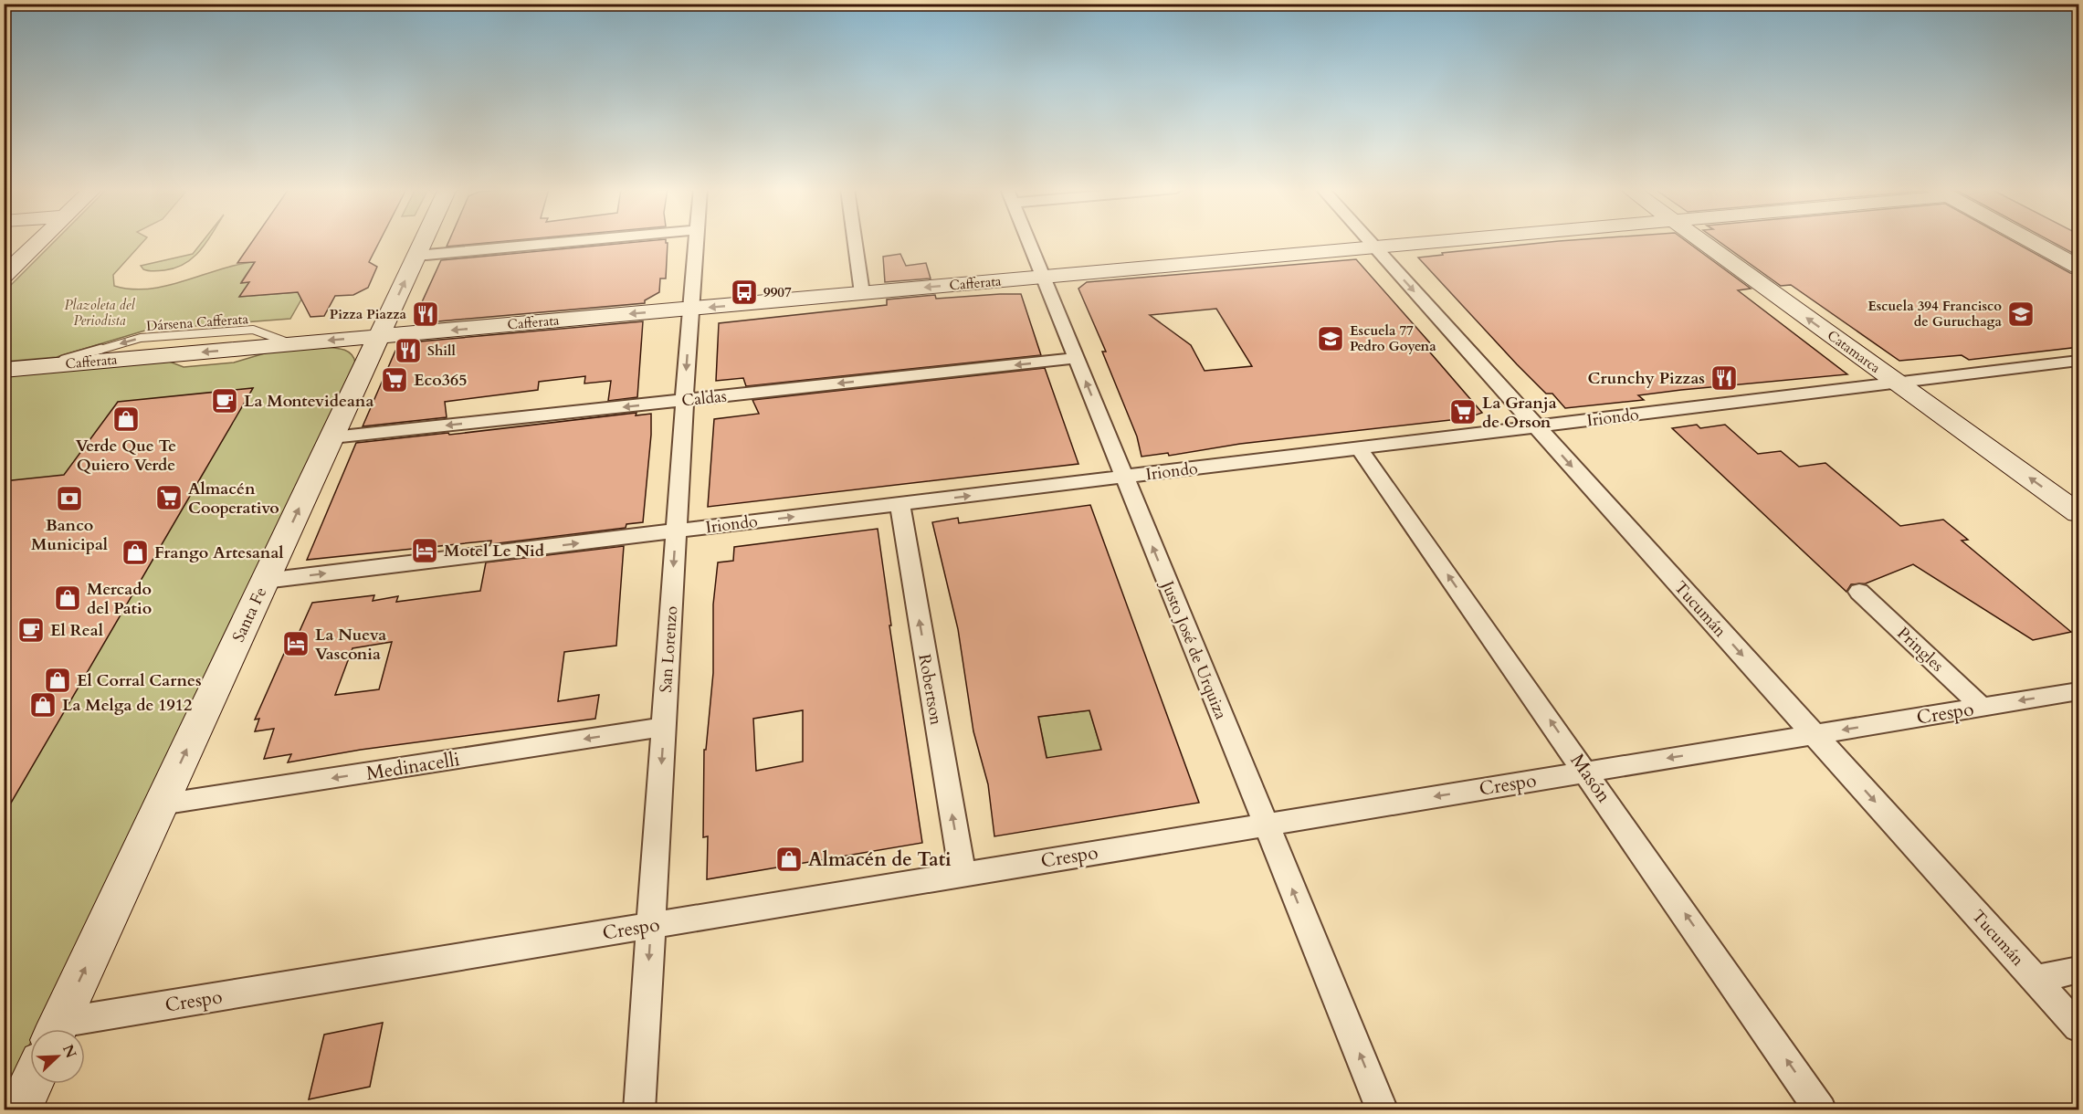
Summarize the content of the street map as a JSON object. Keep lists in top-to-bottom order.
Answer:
{
  "streets": {
    "main road": ["Cafferata", "Catamarca", "Santa Fe"],
    "street": [
      "Caldas",
      "Iriondo",
      "Tucumán",
      "San Lorenzo",
      "Pringles",
      "Justo José de Urquiza",
      "Robertson",
      "Crespo",
      "Medinacelli",
      "Masón"
    ]
  },
  "crossings": [
    ["Cafferata", "Tucumán"],
    ["Cafferata", "Santa Fe"],
    ["Cafferata", "San Lorenzo"],
    ["Cafferata", "Justo José de Urquiza"],
    ["Catamarca", "Iriondo"],
    ["Caldas", "Santa Fe"],
    ["Caldas", "San Lorenzo"],
    ["Caldas", "Justo José de Urquiza"],
    ["Iriondo", "Tucumán"],
    ["Iriondo", "Santa Fe"],
    ["Iriondo", "San Lorenzo"],
    ["Iriondo", "Justo José de Urquiza"],
    ["Iriondo", "Robertson"],
    ["Iriondo", "Masón"],
    ["Tucumán", "Crespo"],
    ["Santa Fe", "Medinacelli"],
    ["San Lorenzo", "Crespo"],
    ["San Lorenzo", "Medinacelli"],
    ["Pringles", "Crespo"],
    ["Justo José de Urquiza", "Crespo"],
    ["Robertson", "Crespo"],
    ["Crespo", "Masón"]
  ],
  "one_way": [
    "Cafferata",
    "Catamarca",
    "Caldas",
    "Iriondo",
    "Tucumán",
    "Santa Fe",
    "San Lorenzo",
    "Justo José de Urquiza",
    "Robertson",
    "Crespo",
    "Medinacelli",
    "Masón"
  ],
  "parks": ["Plazoleta del Periodista"],
  "places": {
    "bus stop": ["9907"],
    "restaurant": ["Pizza Piazza", "Shill", "Crunchy Pizzas"],
    "school or university": ["Escuela 394 Francisco de Guruchaga", "Escuela 77 Pedro Goyena"],
    "supermarket": ["Eco365", "La Granja de Orson", "Almacén Cooperativo"],
    "cafe": ["La Montevideana", "El Real"],
    "shop": [
      "Verde Que Te Quiero Verde",
      "Frango Artesanal",
      "Mercado del Patio",
      "El Corral Carnes",
      "La Melga de 1912",
      "Almacén de Tati"
    ],
    "bank": ["Banco Municipal"],
    "hotel": ["Motel Le Nid", "La Nueva Vasconia"]
  },
  "north": "top right"
}
